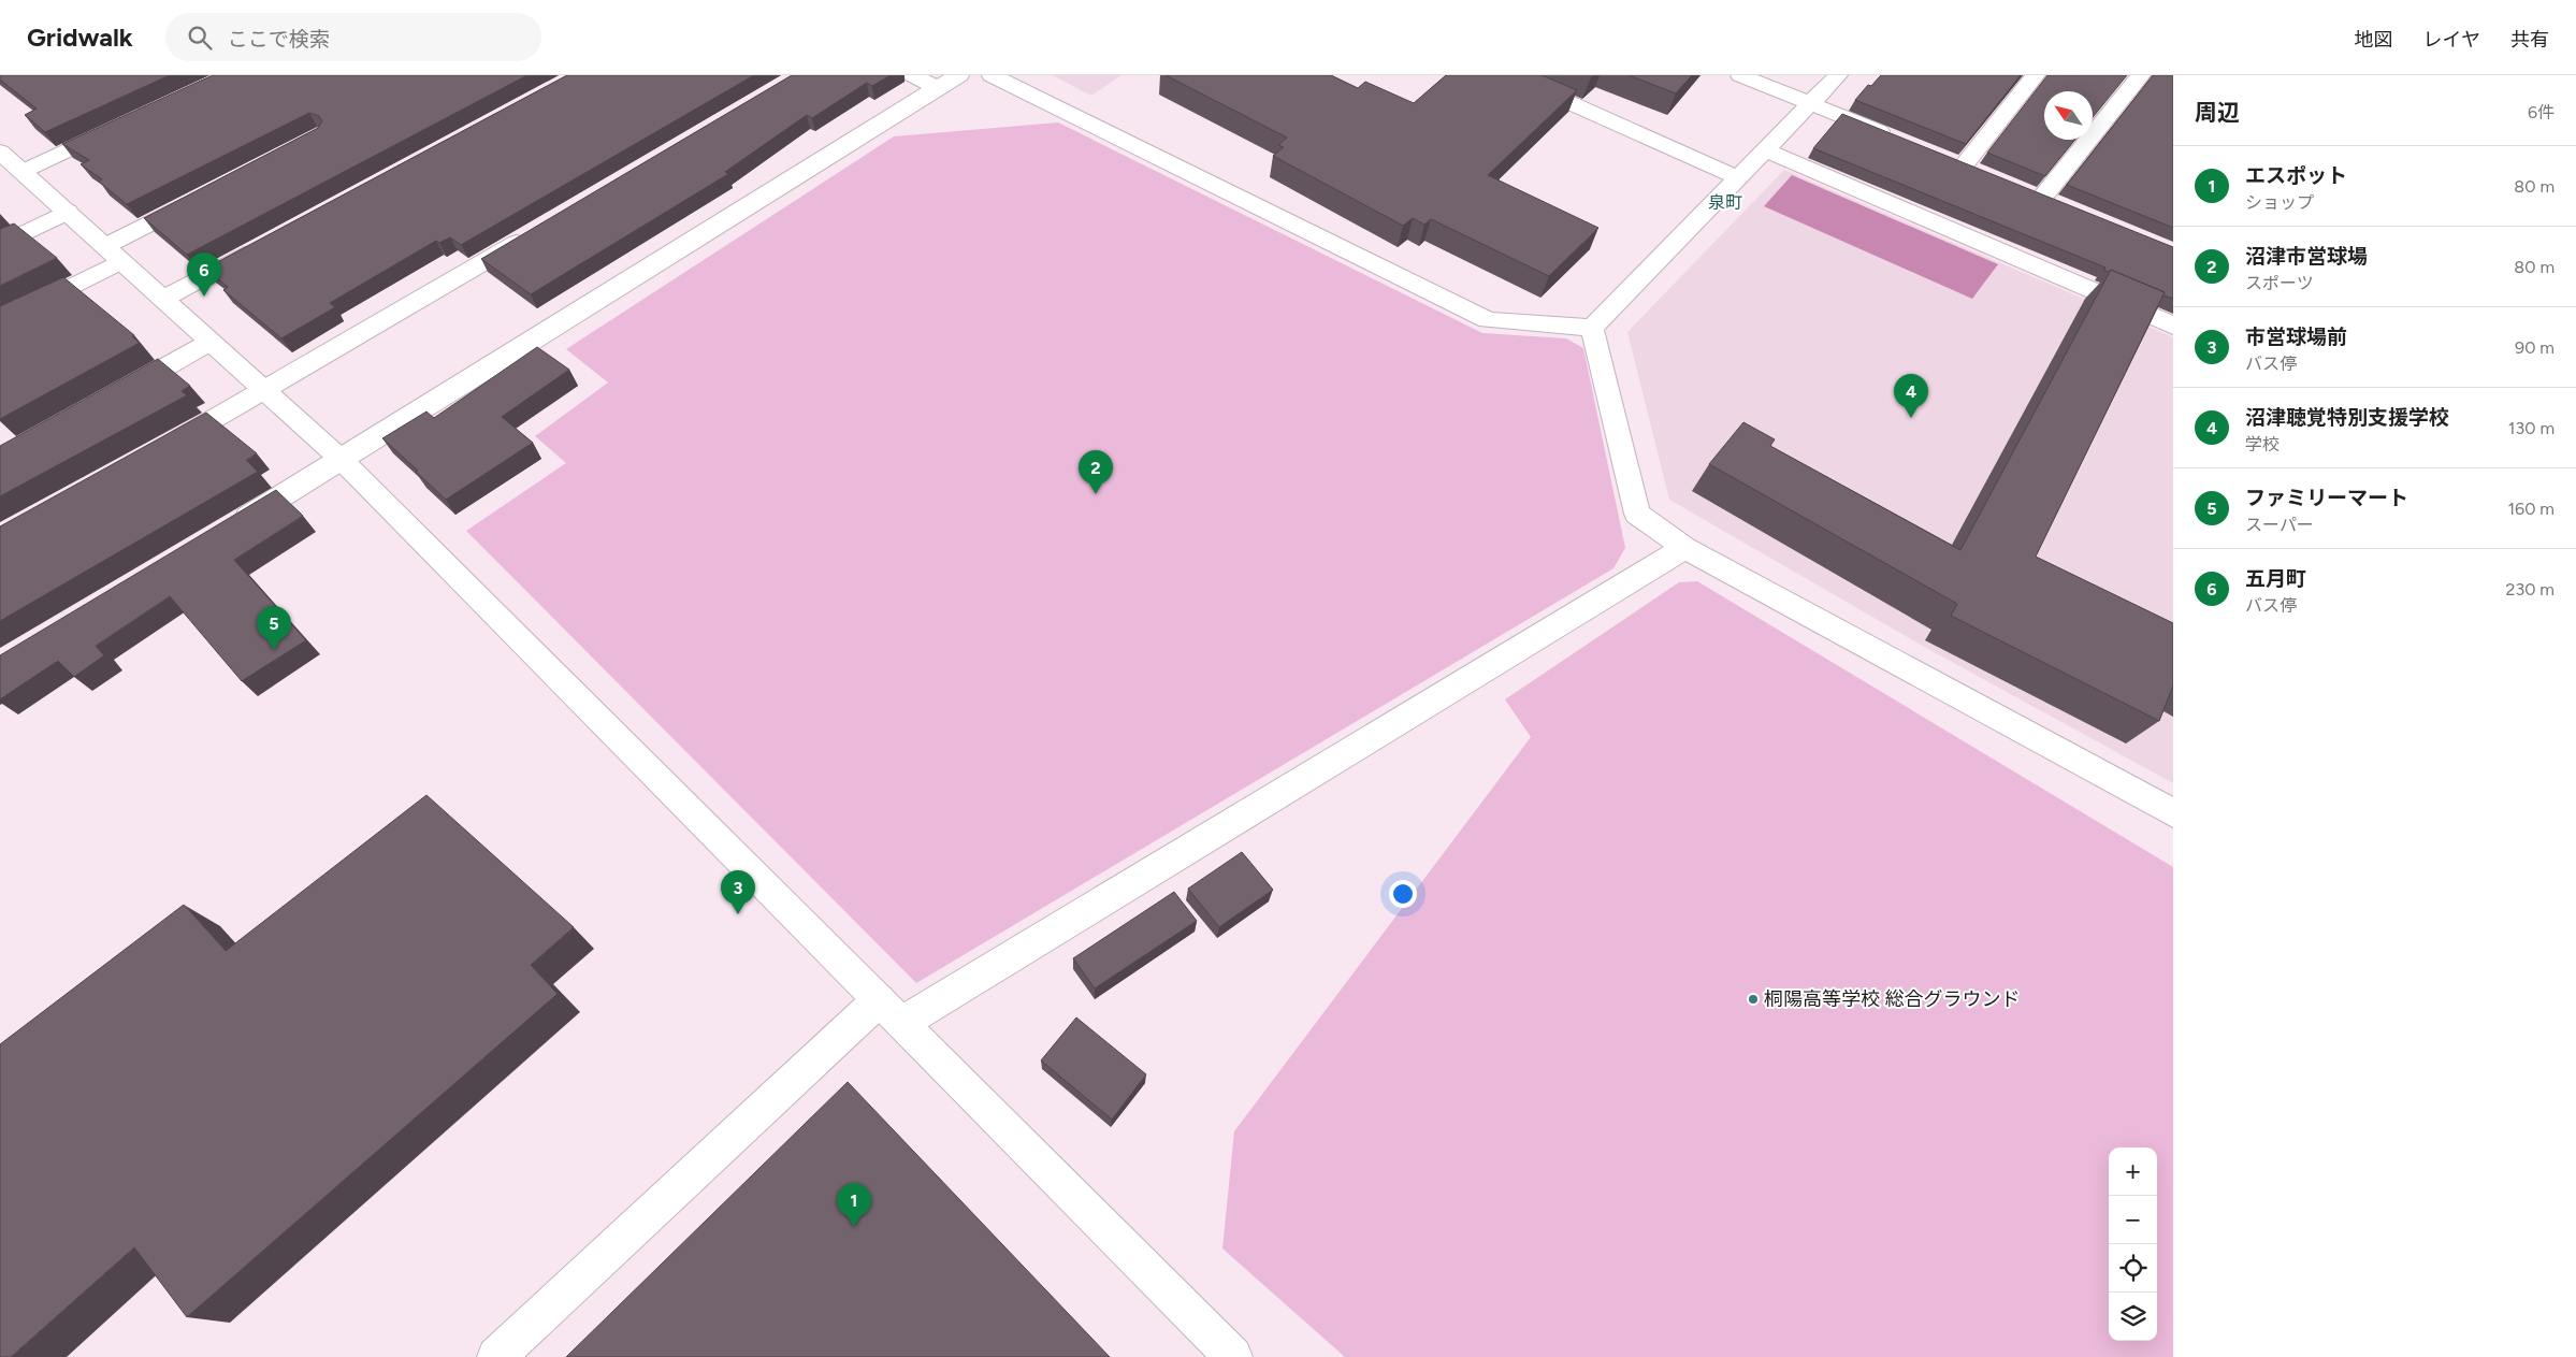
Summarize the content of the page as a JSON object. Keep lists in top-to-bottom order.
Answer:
{
  "districts": ["泉町"],
  "places": ["桐陽高等学校 総合グラウンド"],
  "north": "top left",
  "page": {
    "header": "Gridwalk",
    "search": "ここで検索",
    "nav": ["地図", "レイヤ", "共有"],
    "heading": ["周辺", "6件"],
    "list": [
      {
        "mark": "1",
        "name": "エスポット",
        "note": "ショップ",
        "value": "80 m"
      },
      {
        "mark": "2",
        "name": "沼津市営球場",
        "note": "スポーツ",
        "value": "80 m"
      },
      {
        "mark": "3",
        "name": "市営球場前",
        "note": "バス停",
        "value": "90 m"
      },
      {
        "mark": "4",
        "name": "沼津聴覚特別支援学校",
        "note": "学校",
        "value": "130 m"
      },
      {
        "mark": "5",
        "name": "ファミリーマート",
        "note": "スーパー",
        "value": "160 m"
      },
      {
        "mark": "6",
        "name": "五月町",
        "note": "バス停",
        "value": "230 m"
      }
    ],
    "pins": [
      "6",
      "4",
      "2",
      "5",
      "3",
      "1"
    ],
    "map_buttons": ["+", "−"]
  }
}
